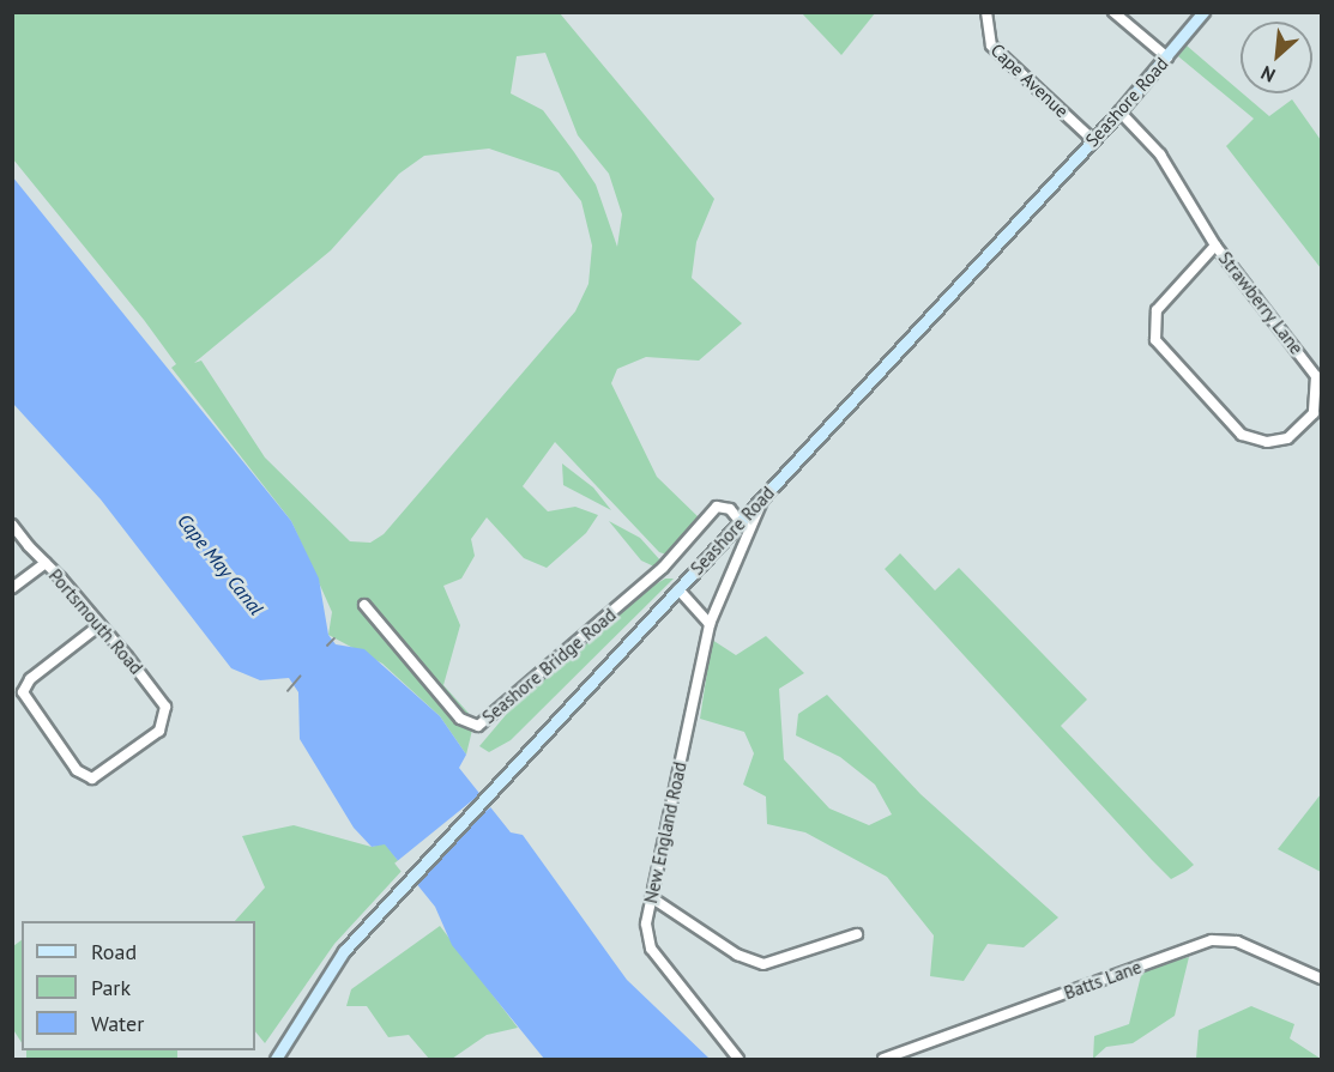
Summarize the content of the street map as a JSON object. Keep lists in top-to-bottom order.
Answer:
{
  "streets": {
    "main road": ["Seashore Road"],
    "street": [
      "Cape Avenue",
      "Strawberry Lane",
      "Portsmouth Road",
      "Seashore Bridge Road",
      "New England Road",
      "Batts Lane"
    ]
  },
  "crossings": [
    ["Cape Avenue", "Seashore Road"],
    ["Seashore Road", "Strawberry Lane"],
    ["Seashore Road", "Seashore Bridge Road"],
    ["Seashore Road", "New England Road"]
  ],
  "water": ["Cape May Canal"],
  "legend": ["Road", "Park", "Water"],
  "north": "bottom left"
}
